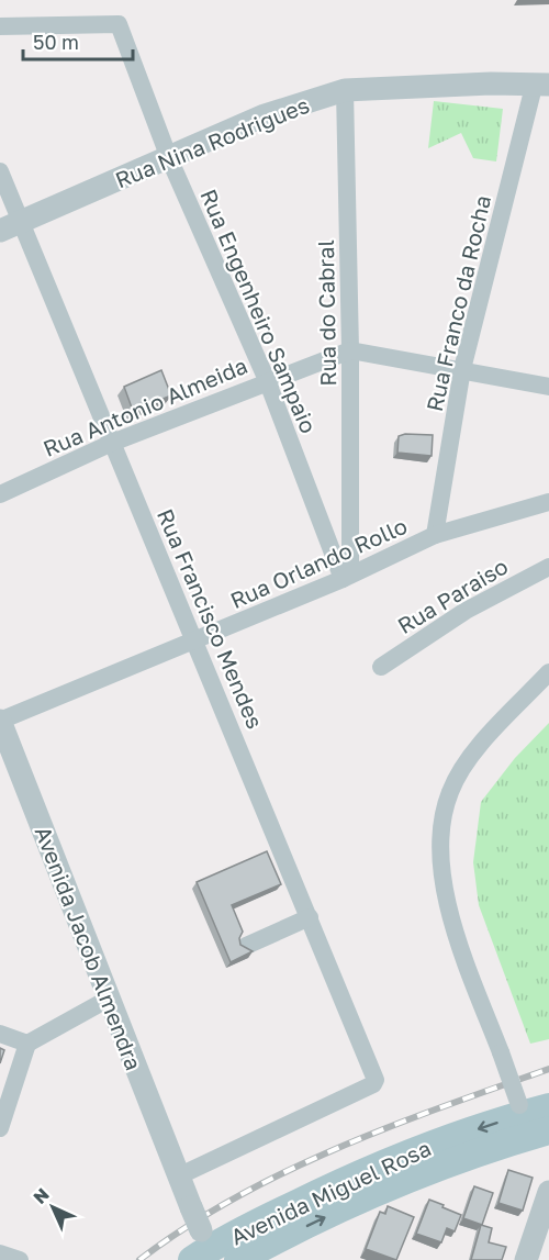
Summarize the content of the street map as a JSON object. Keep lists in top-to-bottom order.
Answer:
{
  "streets": {
    "main road": ["Avenida Miguel Rosa"],
    "street": [
      "Rua Nina Rodrigues",
      "Rua Franco da Rocha",
      "Rua Engenheiro Sampaio",
      "Rua do Cabral",
      "Rua Antonio Almeida",
      "Rua Orlando Rollo",
      "Rua Paraiso",
      "Rua Francisco Mendes",
      "Avenida Jacob Almendra"
    ]
  },
  "crossings": [
    ["Rua Nina Rodrigues", "Rua Franco da Rocha"],
    ["Rua Nina Rodrigues", "Rua Engenheiro Sampaio"],
    ["Rua Nina Rodrigues", "Rua do Cabral"],
    ["Rua Nina Rodrigues", "Rua Francisco Mendes"],
    ["Rua Franco da Rocha", "Rua Antonio Almeida"],
    ["Rua Franco da Rocha", "Rua Orlando Rollo"],
    ["Rua Engenheiro Sampaio", "Rua do Cabral"],
    ["Rua Engenheiro Sampaio", "Rua Antonio Almeida"],
    ["Rua Engenheiro Sampaio", "Rua Orlando Rollo"],
    ["Rua do Cabral", "Rua Antonio Almeida"],
    ["Rua do Cabral", "Rua Orlando Rollo"],
    ["Rua Antonio Almeida", "Rua Francisco Mendes"],
    ["Rua Orlando Rollo", "Rua Francisco Mendes"],
    ["Rua Orlando Rollo", "Avenida Jacob Almendra"],
    ["Rua Francisco Mendes", "Avenida Jacob Almendra"],
    ["Avenida Jacob Almendra", "Avenida Miguel Rosa"]
  ],
  "scale_bar": "50 m",
  "north": "top left"
}
